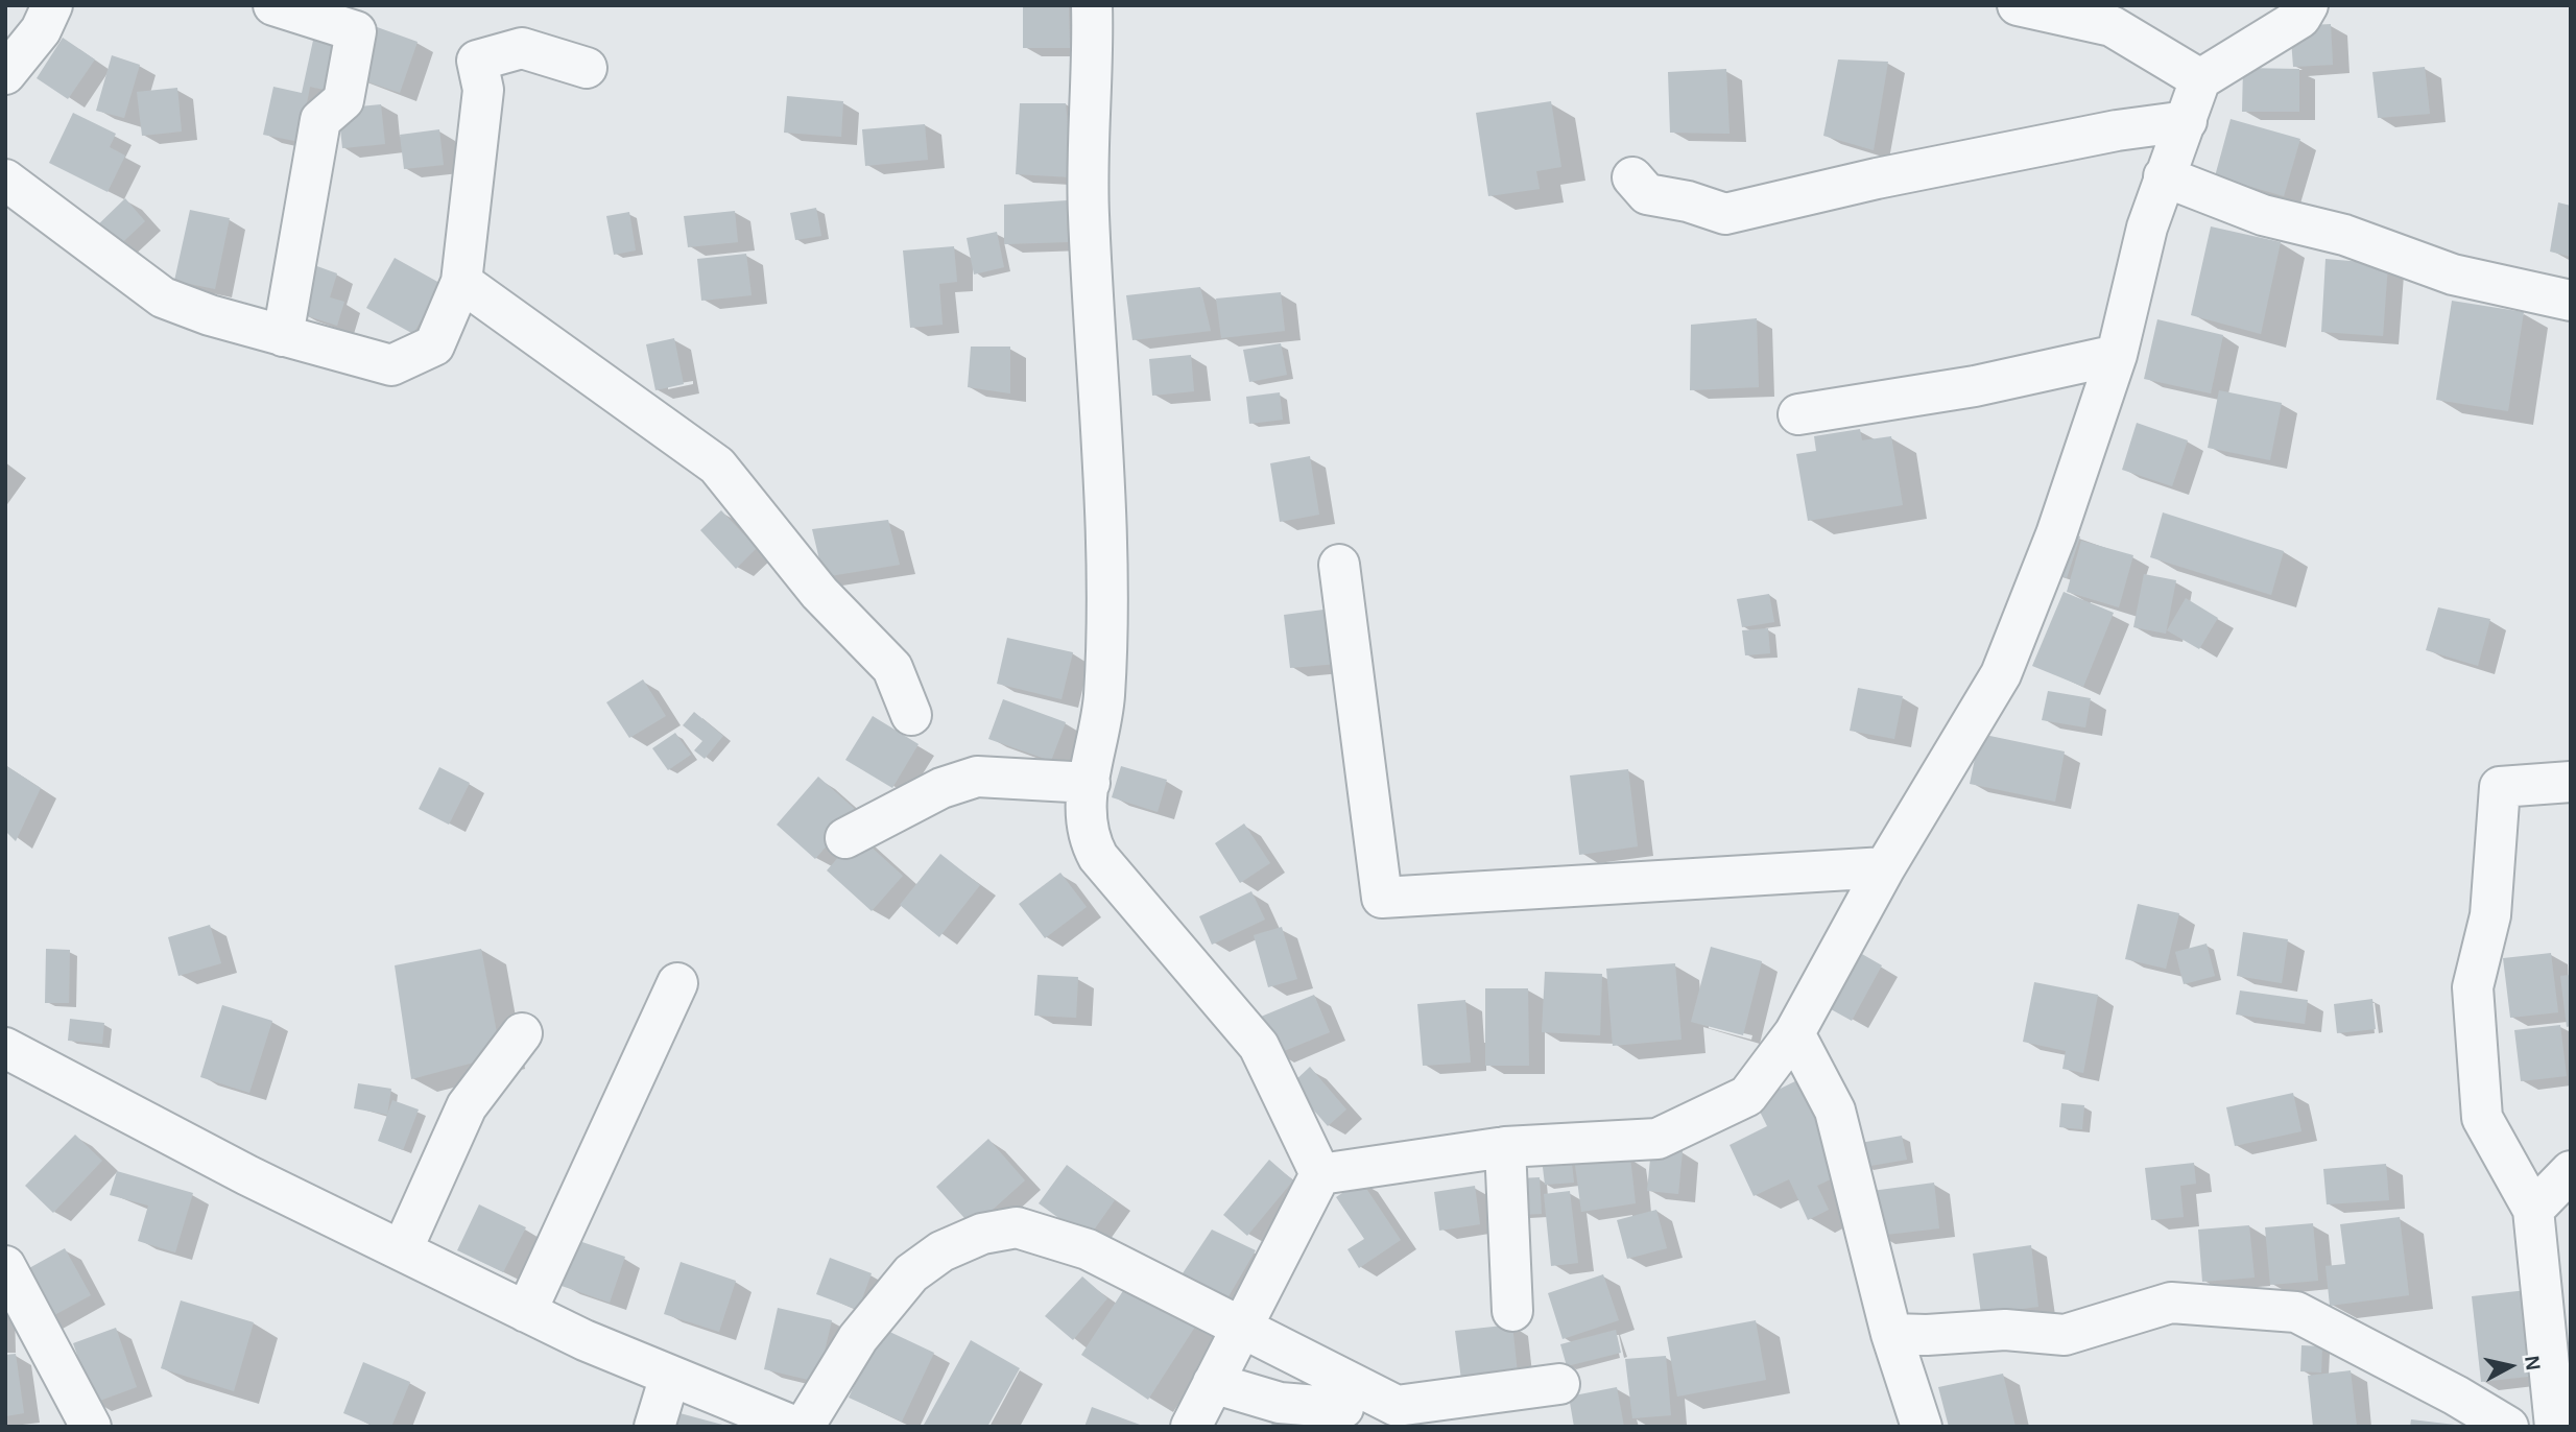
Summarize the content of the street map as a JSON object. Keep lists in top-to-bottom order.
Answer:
{
  "north": "right"
}
